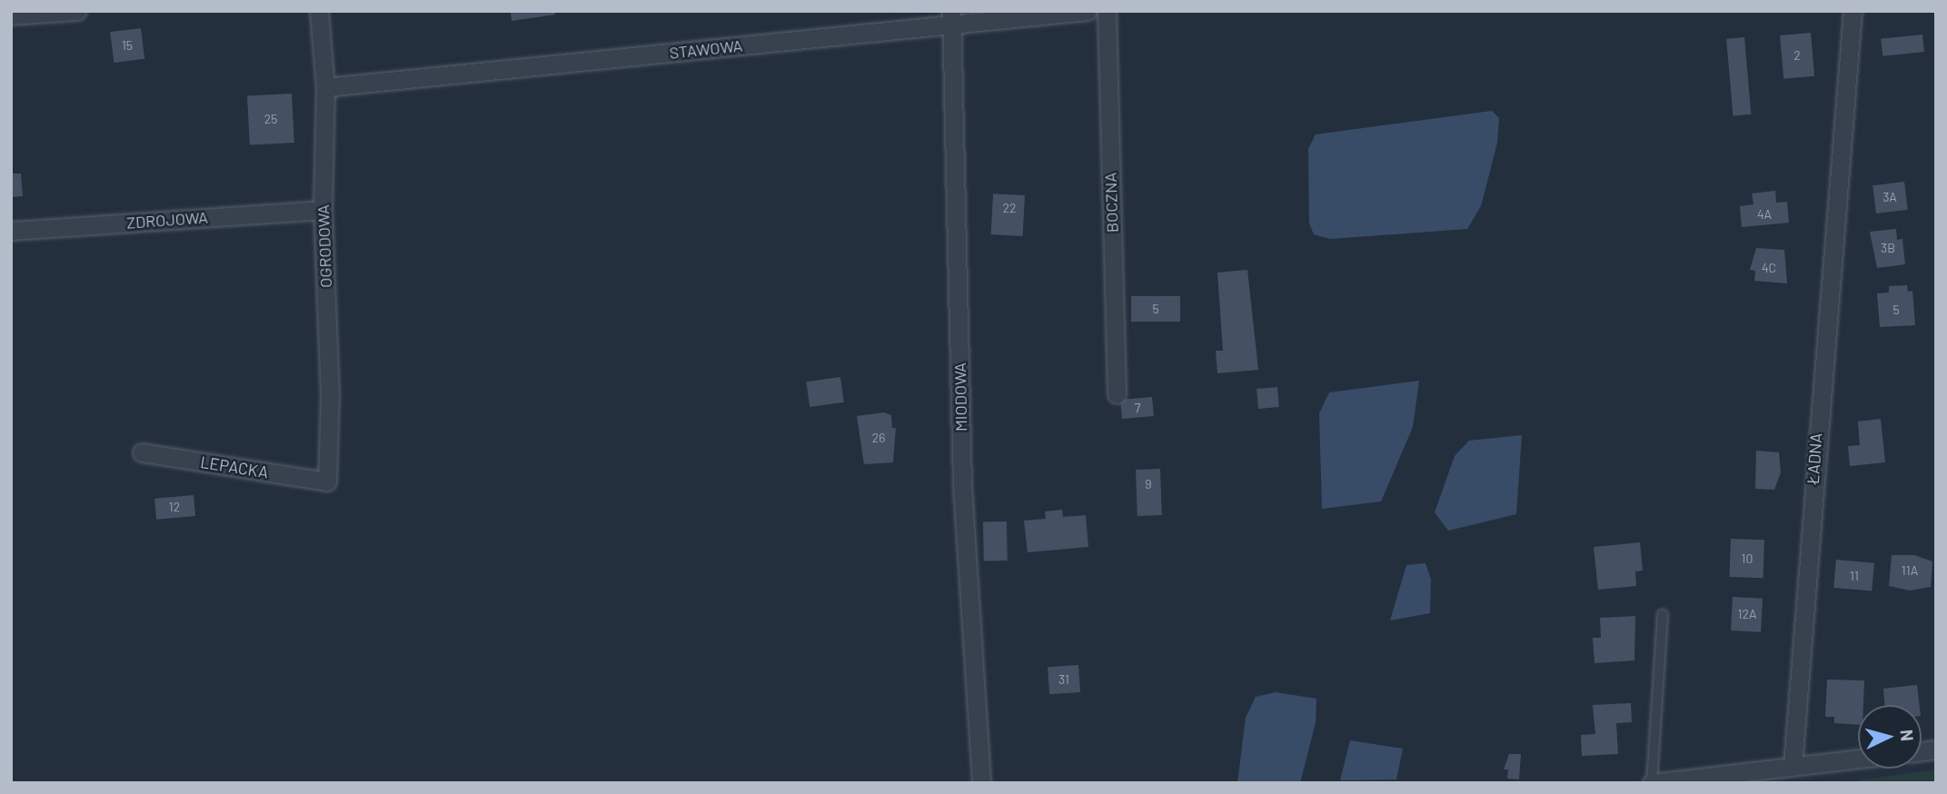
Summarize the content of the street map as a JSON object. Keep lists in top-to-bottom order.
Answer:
{
  "streets": {
    "street": [
      "STAWOWA",
      "BOCZNA",
      "ZDROJOWA",
      "OGRODOWA",
      "MIODOWA",
      "ŁADNA",
      "LEPACKA"
    ]
  },
  "crossings": [
    ["STAWOWA", "OGRODOWA"],
    ["STAWOWA", "MIODOWA"],
    ["ZDROJOWA", "OGRODOWA"],
    ["OGRODOWA", "LEPACKA"]
  ],
  "house_numbers": [
    "15",
    "2",
    "25",
    "3A",
    "22",
    "4A",
    "3B",
    "4C",
    "5",
    "5",
    "7",
    "26",
    "9",
    "12",
    "10",
    "11A",
    "11",
    "12A",
    "31"
  ],
  "north": "right"
}
